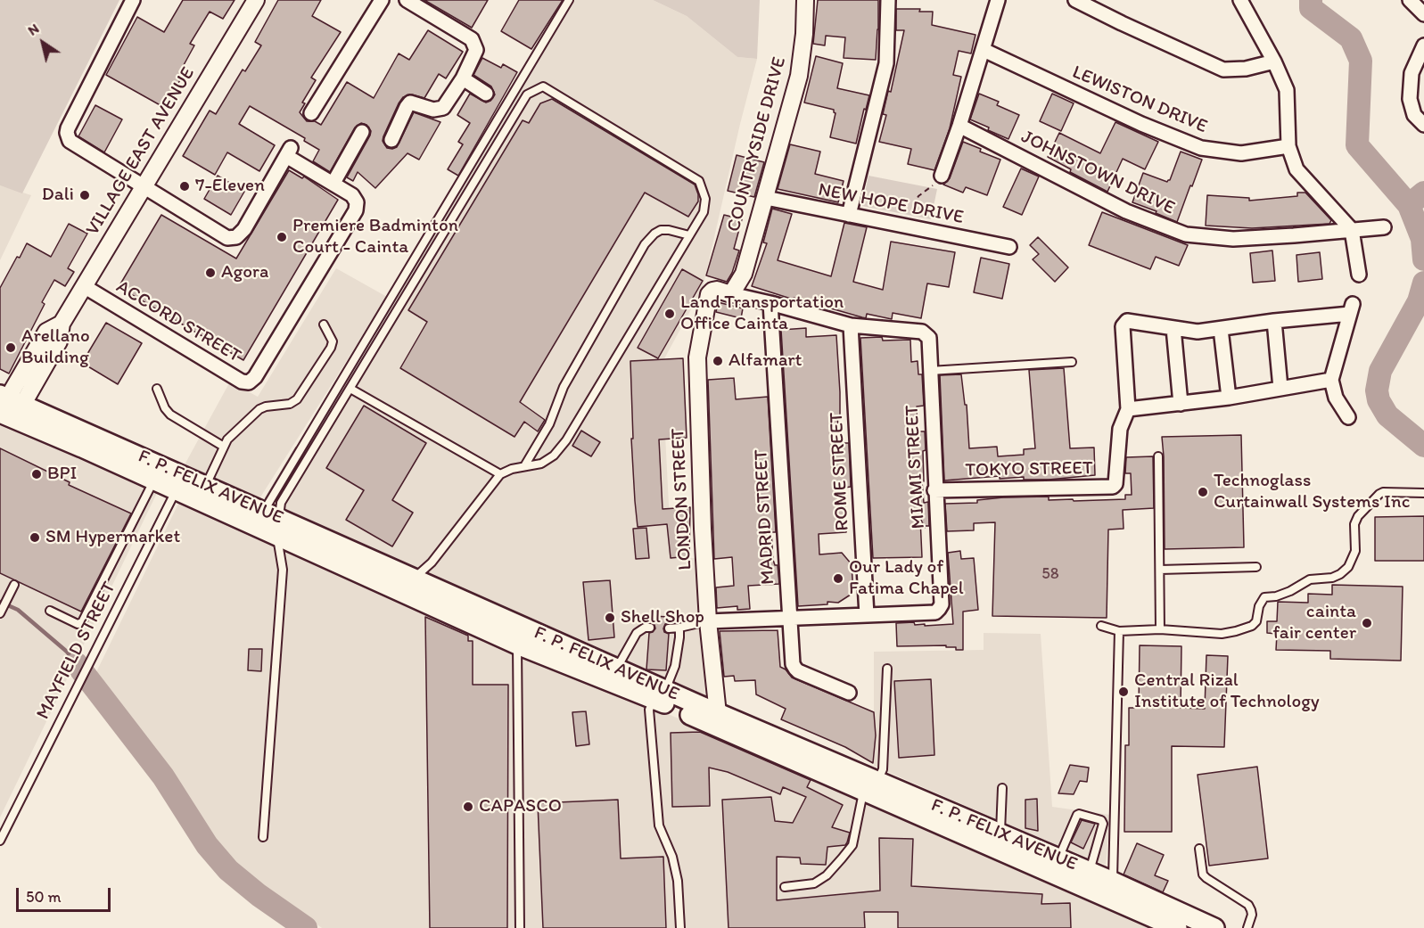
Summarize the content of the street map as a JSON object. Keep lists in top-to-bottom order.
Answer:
{
  "streets": {
    "main road": ["F. P. FELIX AVENUE"],
    "street": [
      "LEWISTON DRIVE",
      "COUNTRYSIDE DRIVE",
      "VILLAGE EAST AVENUE",
      "JOHNSTOWN DRIVE",
      "NEW HOPE DRIVE",
      "ACCORD STREET",
      "MIAMI STREET",
      "TOKYO STREET",
      "ROME STREET",
      "LONDON STREET",
      "MADRID STREET"
    ],
    "lane": ["MAYFIELD STREET"]
  },
  "crossings": [
    ["COUNTRYSIDE DRIVE", "NEW HOPE DRIVE"],
    ["COUNTRYSIDE DRIVE", "LONDON STREET"],
    ["VILLAGE EAST AVENUE", "ACCORD STREET"],
    ["VILLAGE EAST AVENUE", "F. P. FELIX AVENUE"],
    ["MIAMI STREET", "TOKYO STREET"],
    ["MIAMI STREET", "ROME STREET"],
    ["F. P. FELIX AVENUE", "LONDON STREET"],
    ["F. P. FELIX AVENUE", "MAYFIELD STREET"]
  ],
  "places": [
    "7-Eleven",
    "Dali",
    "Premiere Badminton Court - Cainta",
    "Agora",
    "Land Transportation Office Cainta",
    "Arellano Building",
    "Alfamart",
    "BPI",
    "Technoglass Curtainwall Systems Inc",
    "SM Hypermarket",
    "Our Lady of Fatima Chapel",
    "Shell Shop",
    "cainta fair center",
    "Central Rizal Institute of Technology",
    "CAPASCO"
  ],
  "house_numbers": ["58"],
  "scale_bar": "50 m",
  "north": "top left"
}
